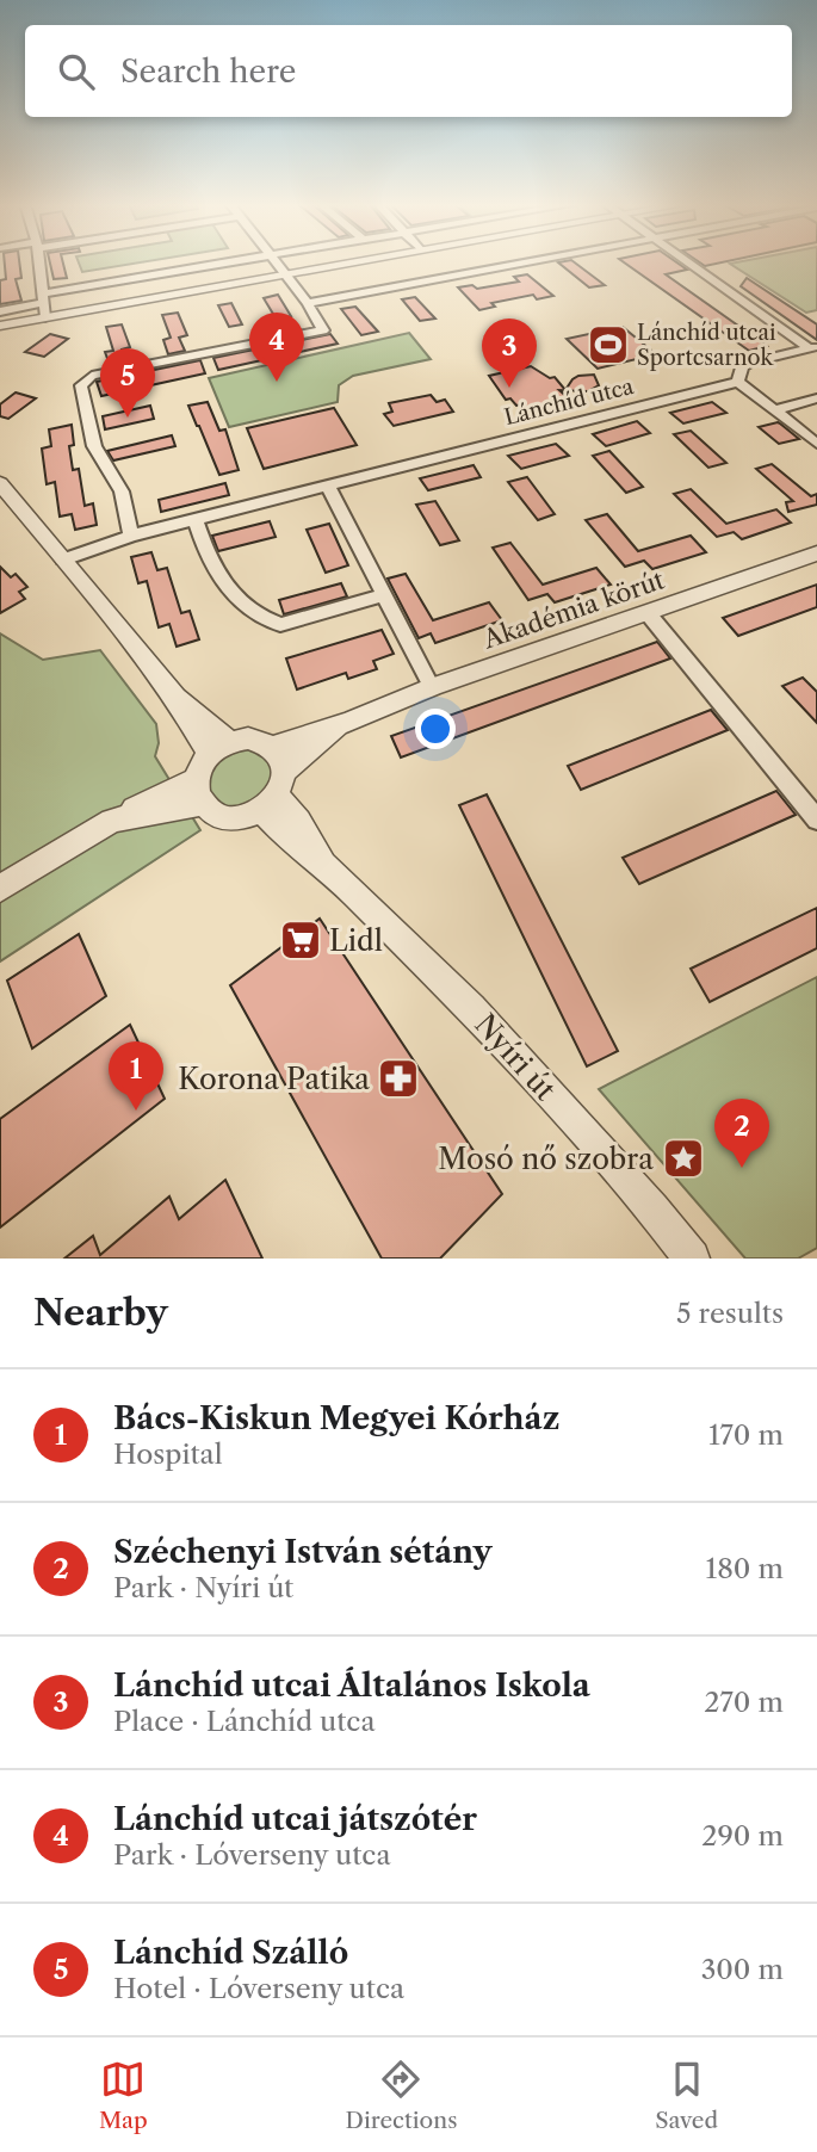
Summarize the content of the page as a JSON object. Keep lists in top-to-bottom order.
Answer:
{
  "streets": {
    "street": ["Lánchíd utca", "Akadémia körút", "Nyíri út"]
  },
  "crossings": [
    ["Akadémia körút", "Nyíri út"]
  ],
  "places": {
    "sports": ["Lánchíd utcai Sportcsarnok"],
    "supermarket": ["Lidl"],
    "pharmacy": ["Korona Patika"],
    "place": ["Mosó nő szobra"]
  },
  "page": {
    "search": "Search here",
    "pins": [
      "4",
      "3",
      "5",
      "1",
      "2"
    ],
    "heading": ["Nearby", "5 results"],
    "list": [
      {
        "mark": "1",
        "name": "Bács-Kiskun Megyei Kórház",
        "note": "Hospital",
        "value": "170 m"
      },
      {
        "mark": "2",
        "name": "Széchenyi István sétány",
        "note": "Park · Nyíri út",
        "value": "180 m"
      },
      {
        "mark": "3",
        "name": "Lánchíd utcai Általános Iskola",
        "note": "Place · Lánchíd utca",
        "value": "270 m"
      },
      {
        "mark": "4",
        "name": "Lánchíd utcai játszótér",
        "note": "Park · Lóverseny utca",
        "value": "290 m"
      },
      {
        "mark": "5",
        "name": "Lánchíd Szálló",
        "note": "Hotel · Lóverseny utca",
        "value": "300 m"
      }
    ],
    "nav": ["Map", "Directions", "Saved"]
  }
}
